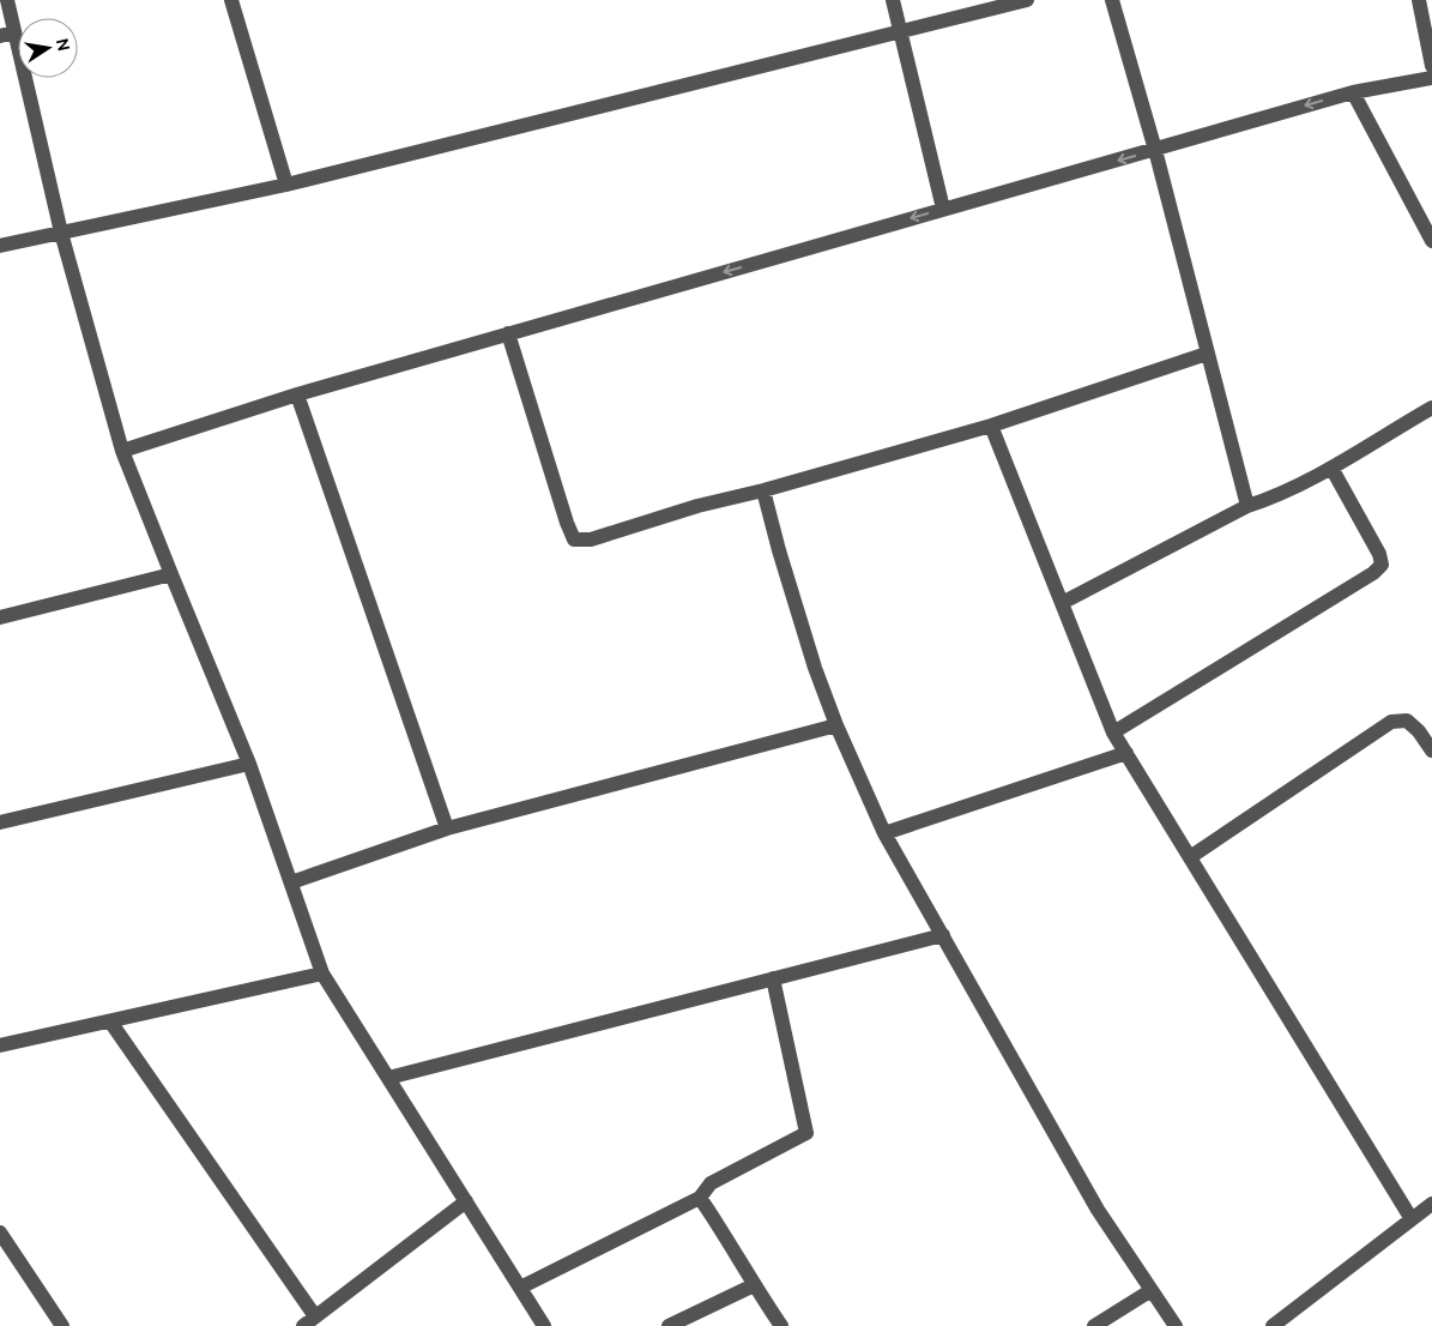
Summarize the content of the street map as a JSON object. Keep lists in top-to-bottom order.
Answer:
{
  "north": "right"
}
